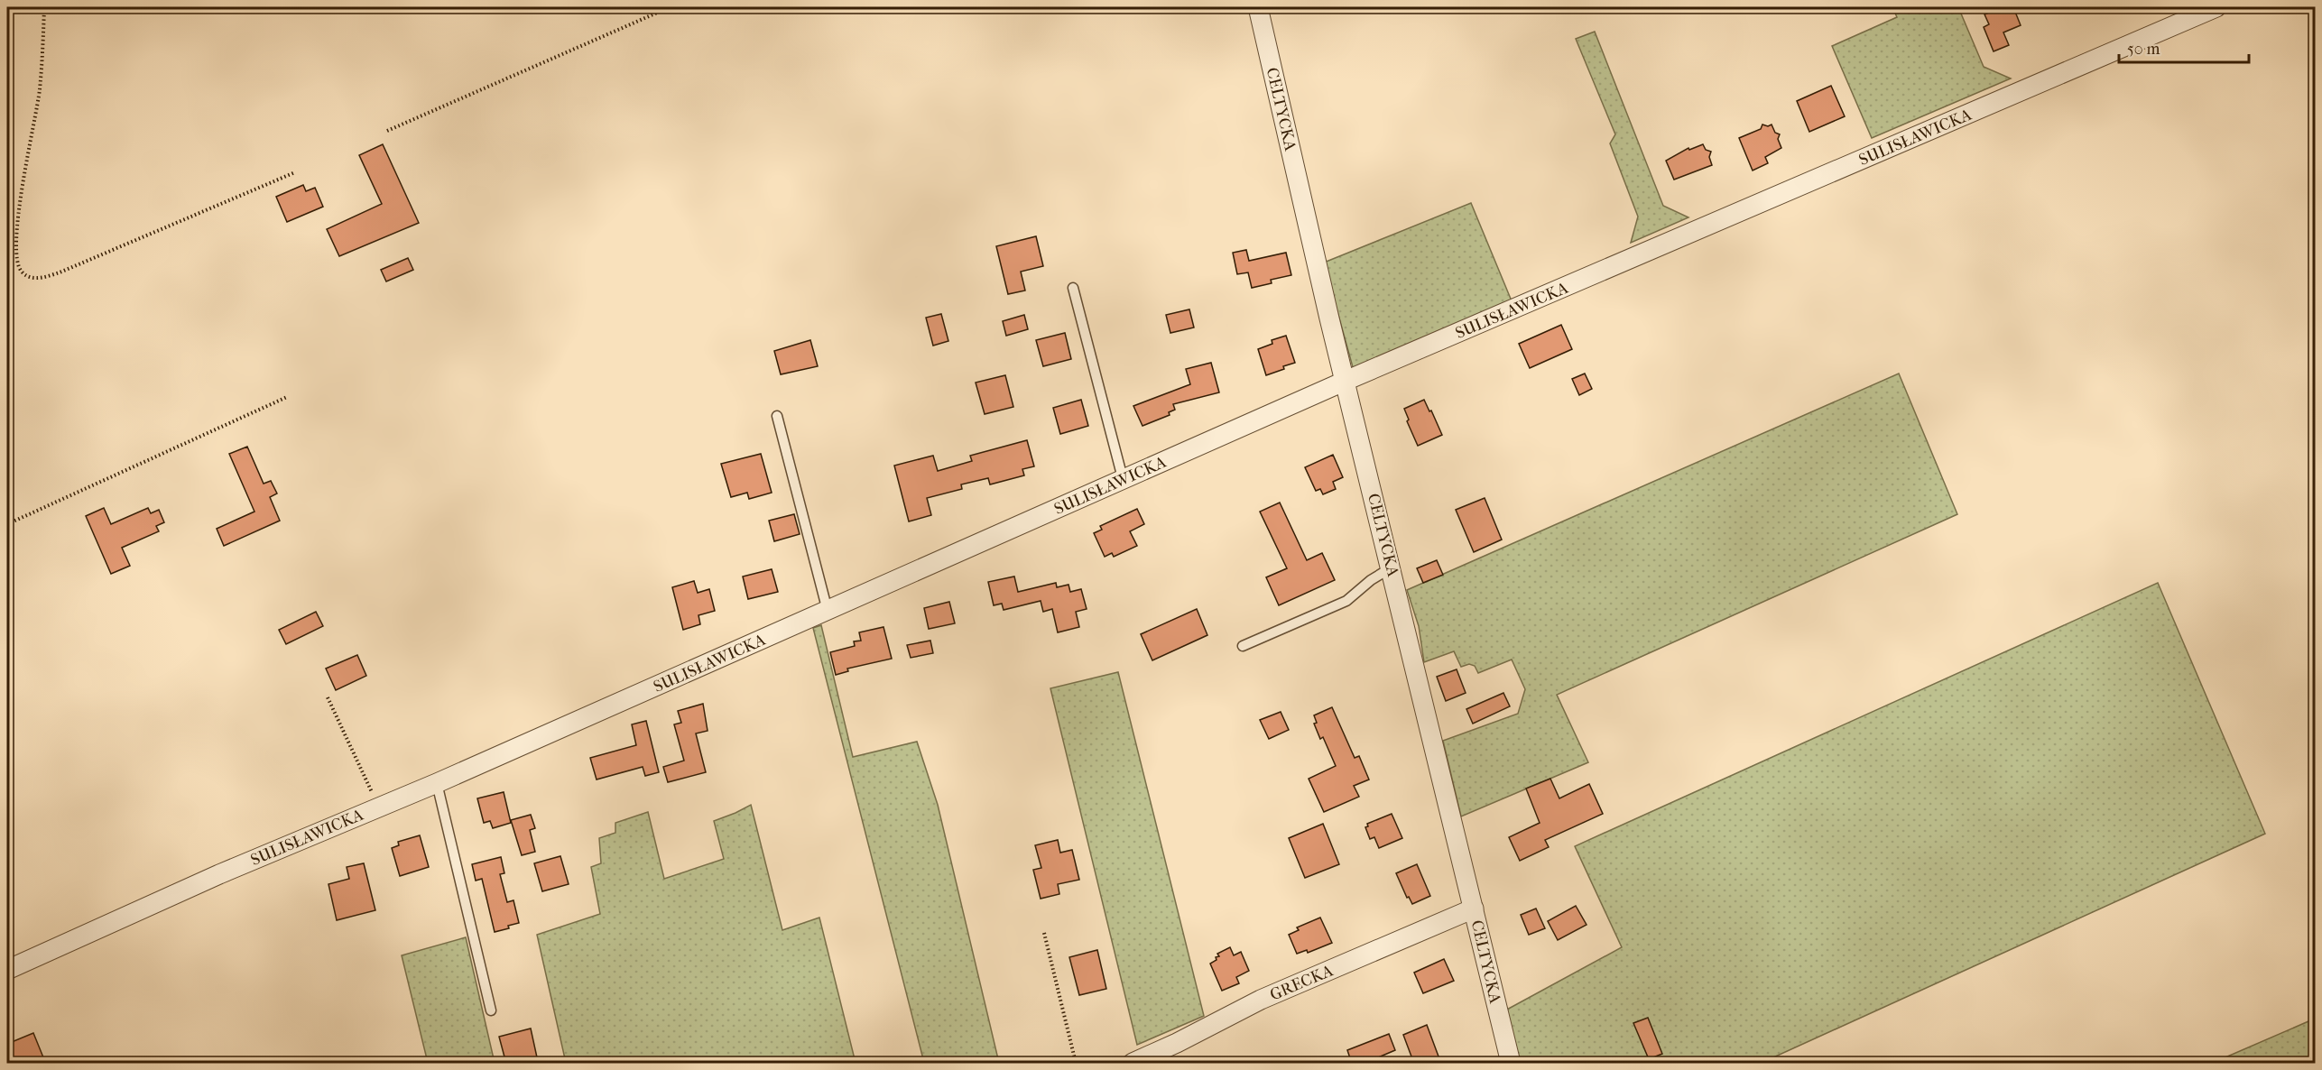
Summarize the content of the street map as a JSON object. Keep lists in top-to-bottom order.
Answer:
{
  "streets": {
    "street": ["CELTYCKA", "SULISŁAWICKA", "GRECKA"]
  },
  "crossings": [
    ["CELTYCKA", "SULISŁAWICKA"],
    ["CELTYCKA", "GRECKA"]
  ],
  "scale_bar": "50 m"
}
